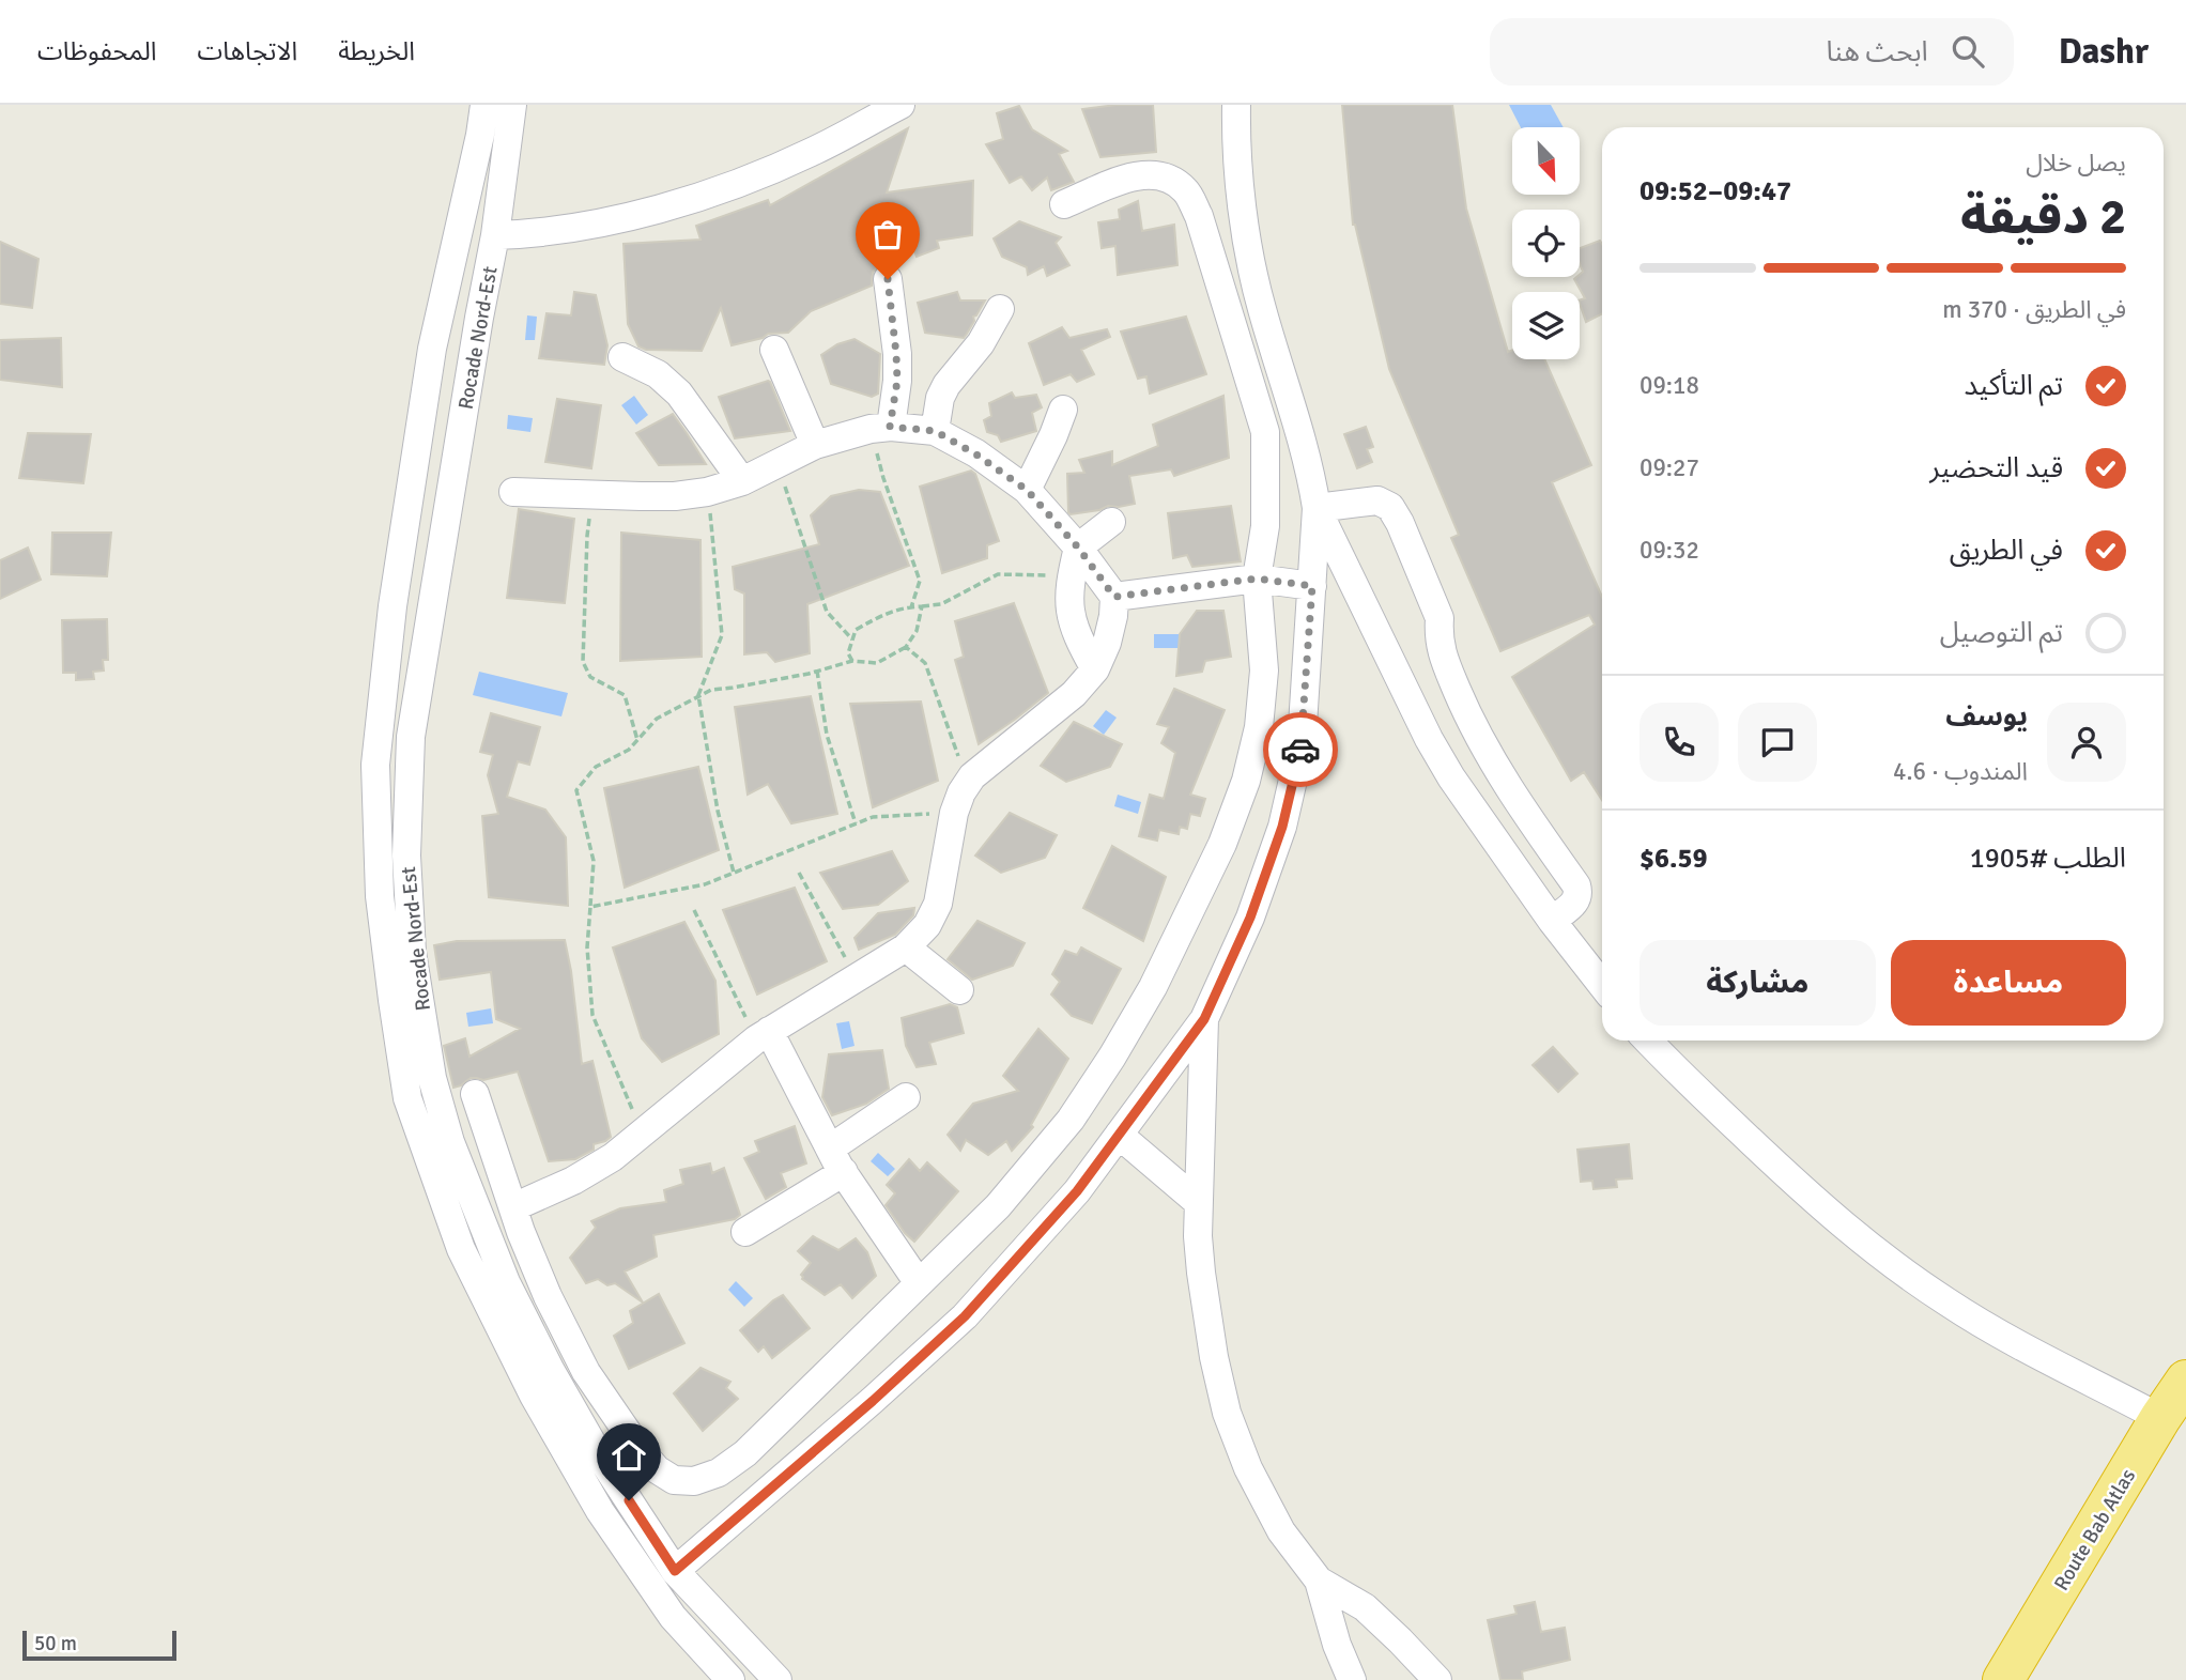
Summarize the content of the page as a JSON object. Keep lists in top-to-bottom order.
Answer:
{
  "streets": {
    "highway": ["Route Bab Atlas"],
    "street": ["Rocade Nord-Est"]
  },
  "scale_bar": "50 m",
  "north": "bottom right",
  "page": {
    "header": "Dashr",
    "search": "ابحث هنا",
    "nav": ["الخريطة", "الاتجاهات", "المحفوظات"],
    "heading": ["2 دقيقة", "يصل خلال", "09:47–09:52"],
    "panel": [
      "يوسف",
      "المندوب · 4.6",
      "الطلب #1905",
      "$6.59"
    ],
    "bar": "في الطريق · 370 m",
    "list": [
      ["تم التأكيد", "09:18"],
      ["قيد التحضير", "09:27"],
      ["في الطريق", "09:32"],
      "تم التوصيل"
    ],
    "buttons": ["مساعدة", "مشاركة"],
    "scale": "50 m"
  }
}
